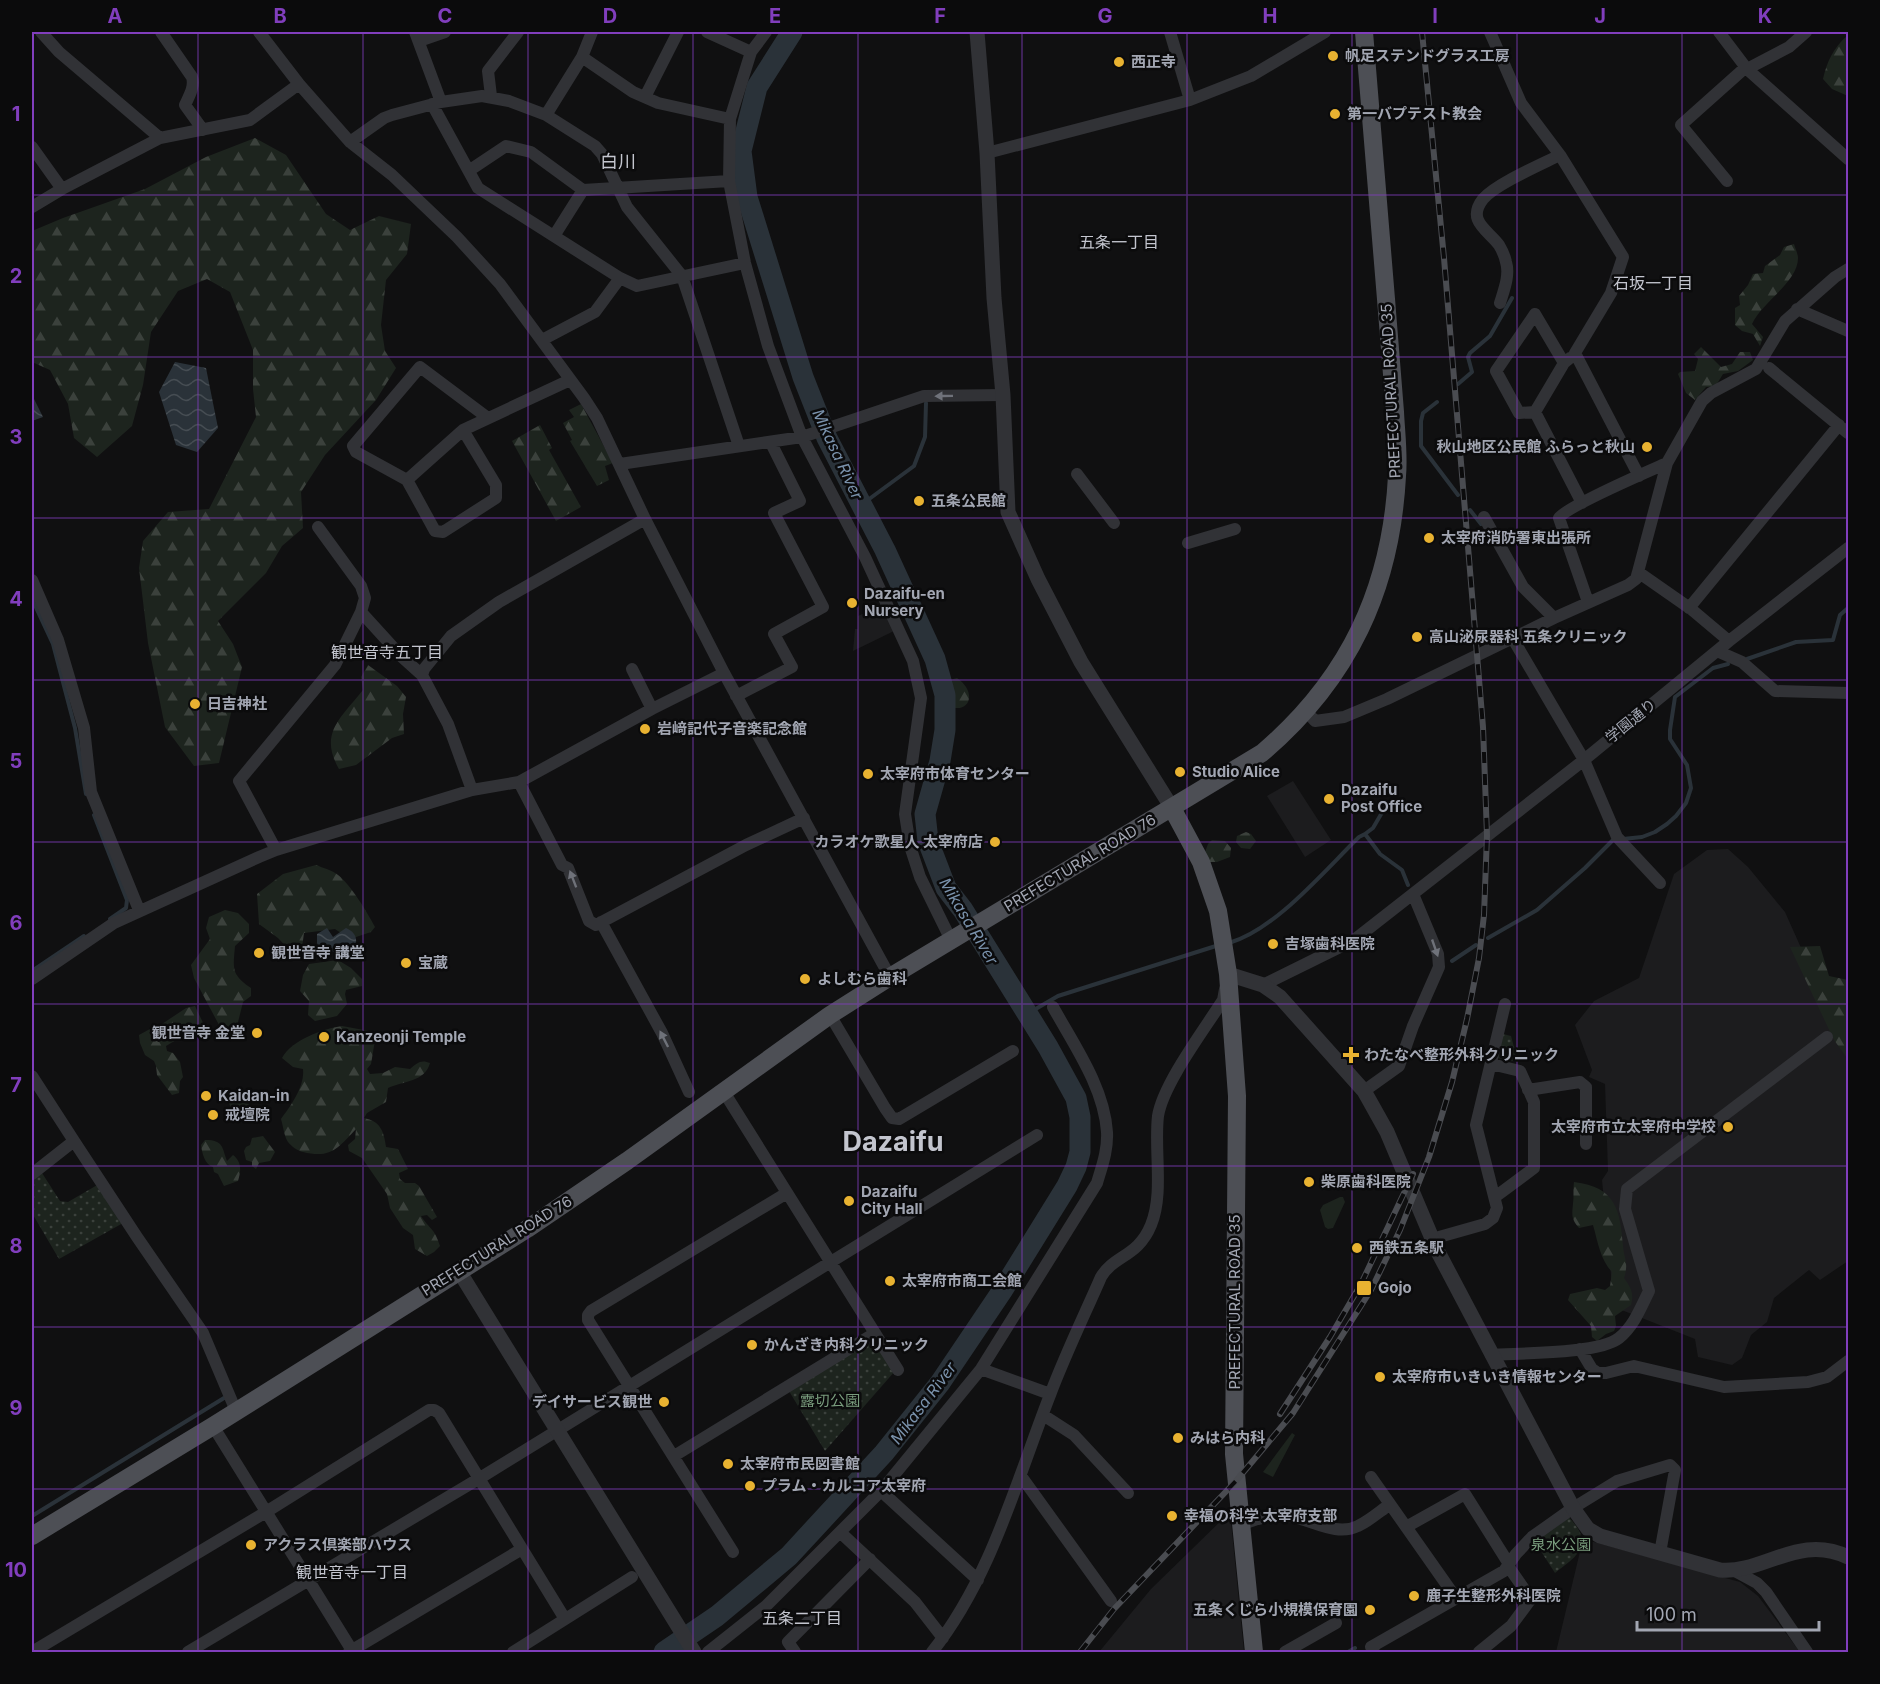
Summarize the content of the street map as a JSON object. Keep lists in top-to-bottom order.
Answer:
{
  "streets": {
    "main road": ["PREFECTURAL ROAD 35", "PREFECTURAL ROAD 76"],
    "street": ["学園通り"]
  },
  "crossings": [
    ["PREFECTURAL ROAD 35", "PREFECTURAL ROAD 76"]
  ],
  "districts": [
    "白川",
    "五条一丁目",
    "石坂一丁目",
    "観世音寺五丁目",
    "Dazaifu",
    "観世音寺一丁目",
    "五条二丁目"
  ],
  "water": ["Mikasa River"],
  "parks": ["露切公園", "泉水公園"],
  "places": {
    "other": [
      "帆足ステンドグラス工房",
      "西正寺",
      "第一バプテスト教会",
      "秋山地区公民館 ふらっと秋山",
      "五条公民館",
      "太宰府消防署東出張所",
      "Dazaifu-en Nursery",
      "高山泌尿器科 五条クリニック",
      "日吉神社",
      "岩﨑記代子音楽記念館",
      "Studio Alice",
      "太宰府市体育センター",
      "Dazaifu Post Office",
      "カラオケ歌星人 太宰府店",
      "吉塚歯科医院",
      "観世音寺 講堂",
      "宝蔵",
      "よしむら歯科",
      "観世音寺 金堂",
      "Kanzeonji Temple",
      "Kaidan-in",
      "戒壇院",
      "太宰府市立太宰府中学校",
      "柴原歯科医院",
      "Dazaifu City Hall",
      "西鉄五条駅",
      "太宰府市商工会館",
      "かんざき内科クリニック",
      "太宰府市いきいき情報センター",
      "デイサービス観世",
      "みはら内科",
      "太宰府市民図書館",
      "プラム・カルコア太宰府",
      "幸福の科学 太宰府支部",
      "アクラス倶楽部ハウス",
      "鹿子生整形外科医院",
      "五条くじら小規模保育園"
    ],
    "health": ["わたなべ整形外科クリニック"],
    "transit": ["Gojo"]
  },
  "scale_bar": "100 m",
  "grid": {
    "columns": [
      "A",
      "B",
      "C",
      "D",
      "E",
      "F",
      "G",
      "H",
      "I",
      "J",
      "K"
    ],
    "rows": [
      "1",
      "2",
      "3",
      "4",
      "5",
      "6",
      "7",
      "8",
      "9",
      "10"
    ]
  }
}
